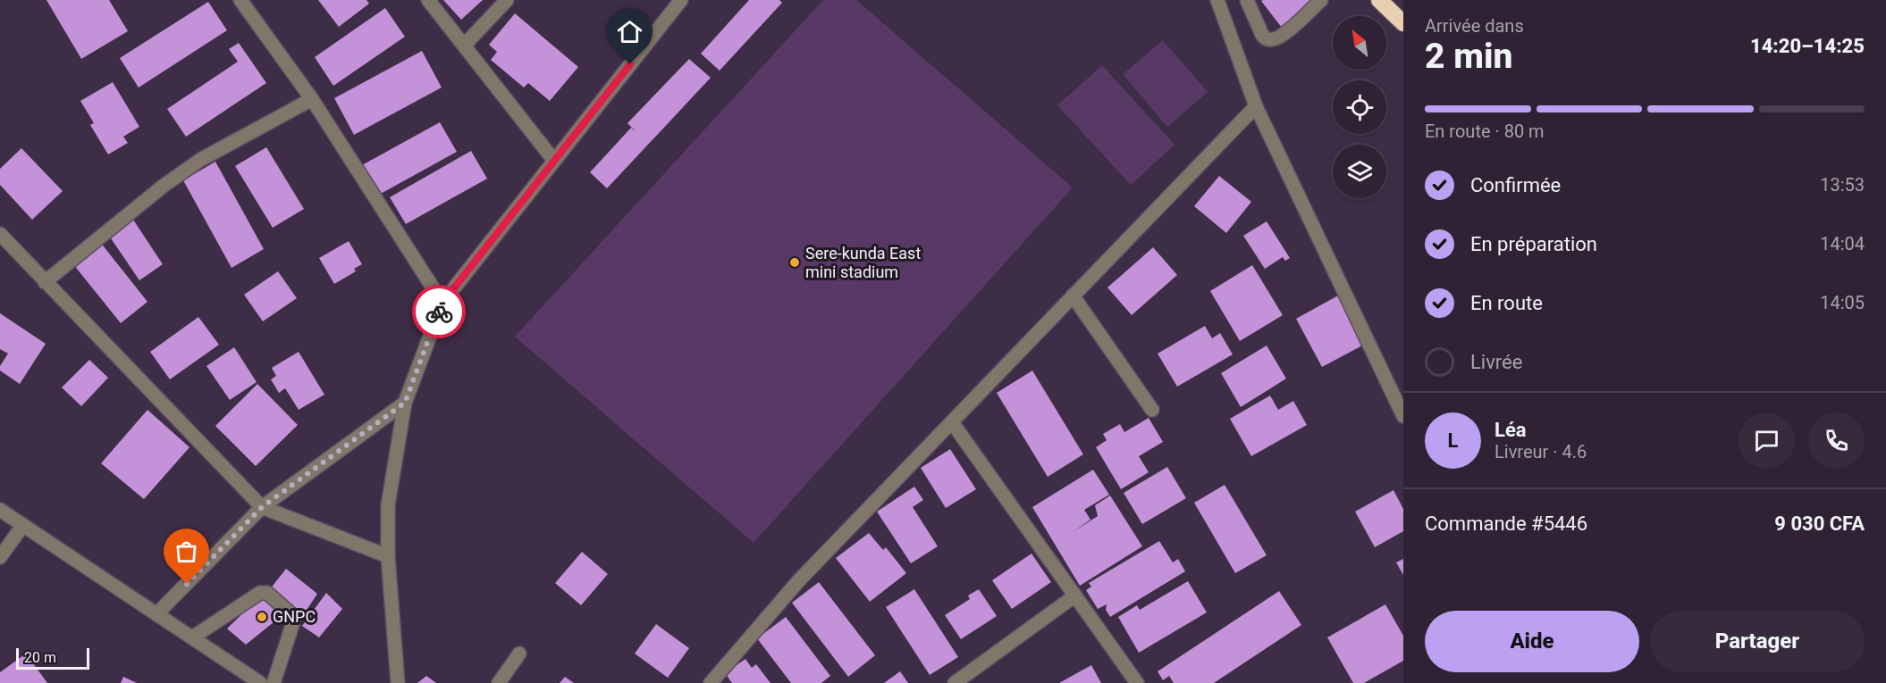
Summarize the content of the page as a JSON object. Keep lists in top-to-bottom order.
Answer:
{
  "places": ["Sere-kunda East mini stadium", "GNPC"],
  "scale_bar": "20 m",
  "north": "top left",
  "page": {
    "heading": ["2 min", "Arrivée dans", "14:20–14:25"],
    "panel": [
      "Léa",
      "Livreur · 4.6",
      "Commande #5446",
      "9 030 CFA"
    ],
    "bar": "En route · 80 m",
    "list": [
      ["Confirmée", "13:53"],
      ["En préparation", "14:04"],
      ["En route", "14:05"],
      "Livrée"
    ],
    "round": "L",
    "buttons": ["Aide", "Partager"],
    "scale": "20 m"
  }
}
